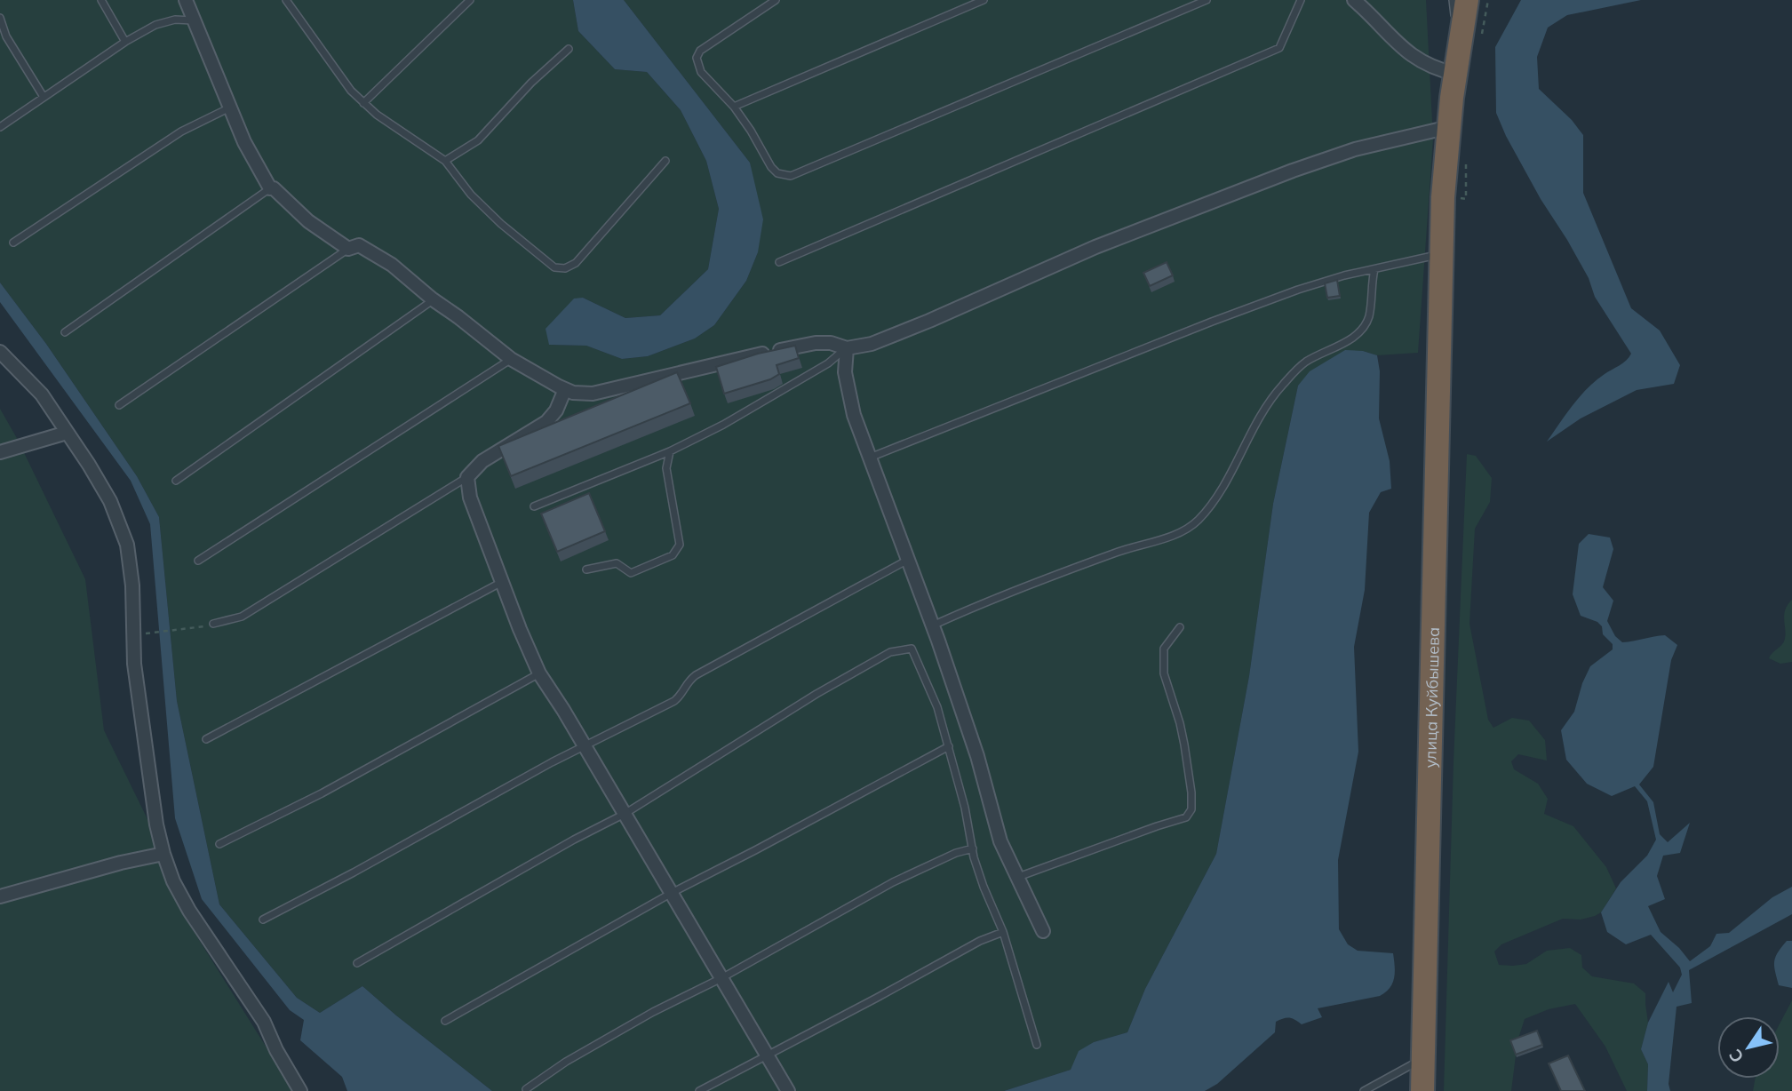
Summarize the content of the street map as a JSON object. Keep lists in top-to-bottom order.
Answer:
{
  "streets": {
    "highway": ["улица Куйбышева"]
  },
  "north": "bottom left"
}
